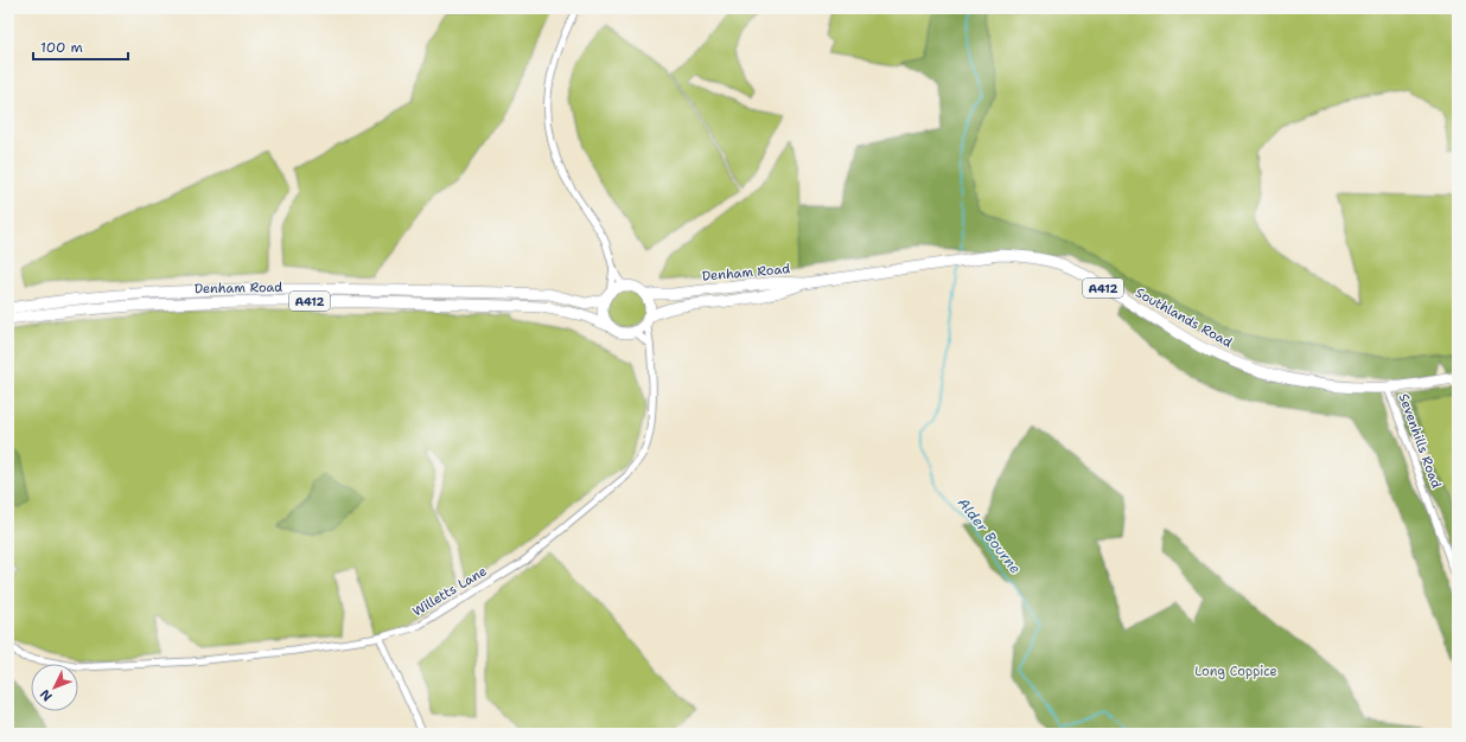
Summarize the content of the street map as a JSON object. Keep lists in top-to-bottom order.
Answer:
{
  "streets": {
    "main road": ["Denham Road", "A412", "Southlands Road"],
    "street": ["Sevenhills Road", "Willetts Lane"]
  },
  "crossings": [
    ["Denham Road", "Southlands Road"],
    ["Denham Road", "Willetts Lane"],
    ["A412", "Southlands Road"],
    ["A412", "Sevenhills Road"],
    ["Southlands Road", "Sevenhills Road"]
  ],
  "water": ["Alder Bourne"],
  "parks": ["Long Coppice"],
  "scale_bar": "100 m",
  "north": "bottom left"
}
